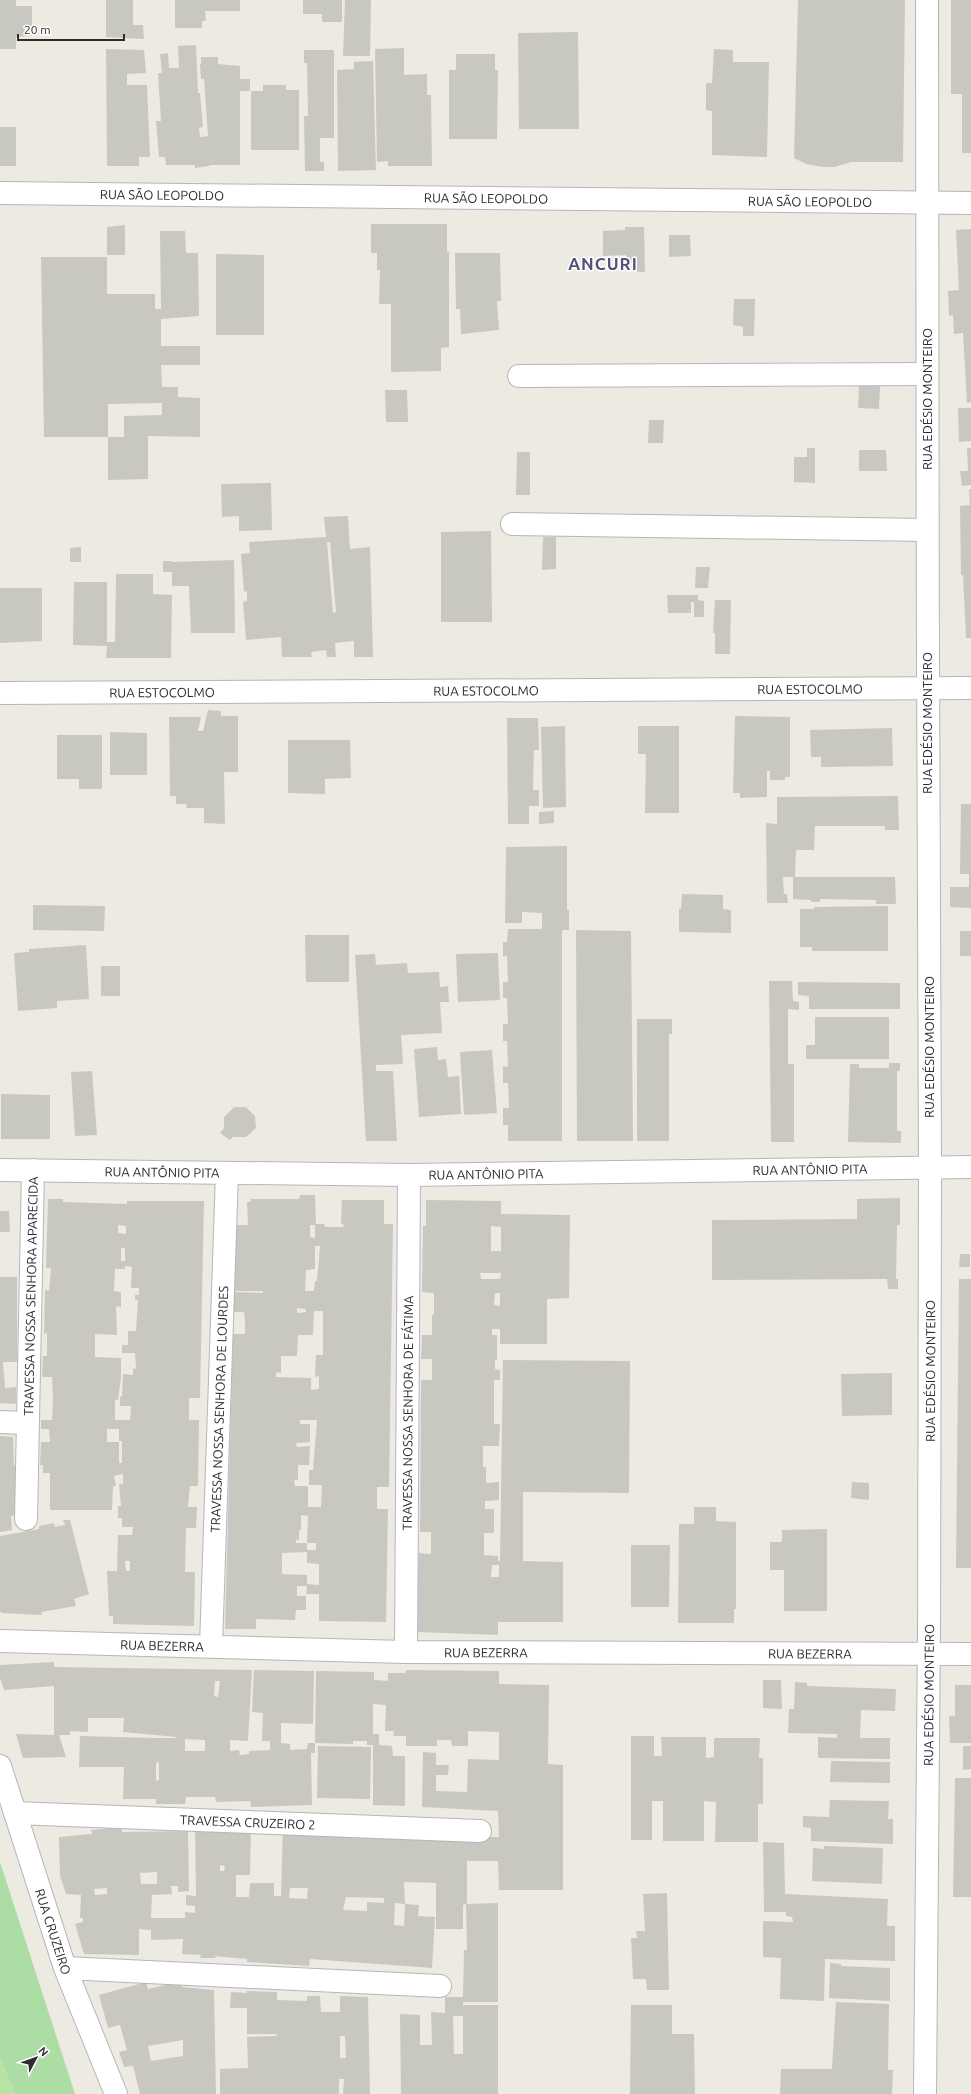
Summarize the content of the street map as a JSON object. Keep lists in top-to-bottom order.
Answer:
{
  "streets": {
    "street": [
      "RUA SÃO LEOPOLDO",
      "RUA EDÉSIO MONTEIRO",
      "RUA ESTOCOLMO",
      "RUA ANTÔNIO PITA",
      "TRAVESSA NOSSA SENHORA APARECIDA",
      "TRAVESSA NOSSA SENHORA DE LOURDES",
      "TRAVESSA NOSSA SENHORA DE FÁTIMA",
      "RUA BEZERRA",
      "TRAVESSA CRUZEIRO 2",
      "RUA CRUZEIRO"
    ]
  },
  "crossings": [
    ["RUA SÃO LEOPOLDO", "RUA EDÉSIO MONTEIRO"],
    ["RUA EDÉSIO MONTEIRO", "RUA ESTOCOLMO"],
    ["RUA EDÉSIO MONTEIRO", "RUA ANTÔNIO PITA"],
    ["RUA EDÉSIO MONTEIRO", "RUA BEZERRA"],
    ["RUA ANTÔNIO PITA", "TRAVESSA NOSSA SENHORA APARECIDA"],
    ["RUA ANTÔNIO PITA", "TRAVESSA NOSSA SENHORA DE LOURDES"],
    ["RUA ANTÔNIO PITA", "TRAVESSA NOSSA SENHORA DE FÁTIMA"],
    ["TRAVESSA NOSSA SENHORA DE LOURDES", "RUA BEZERRA"],
    ["TRAVESSA NOSSA SENHORA DE FÁTIMA", "RUA BEZERRA"],
    ["TRAVESSA CRUZEIRO 2", "RUA CRUZEIRO"]
  ],
  "districts": ["ANCURI"],
  "scale_bar": "20 m",
  "north": "top right"
}
